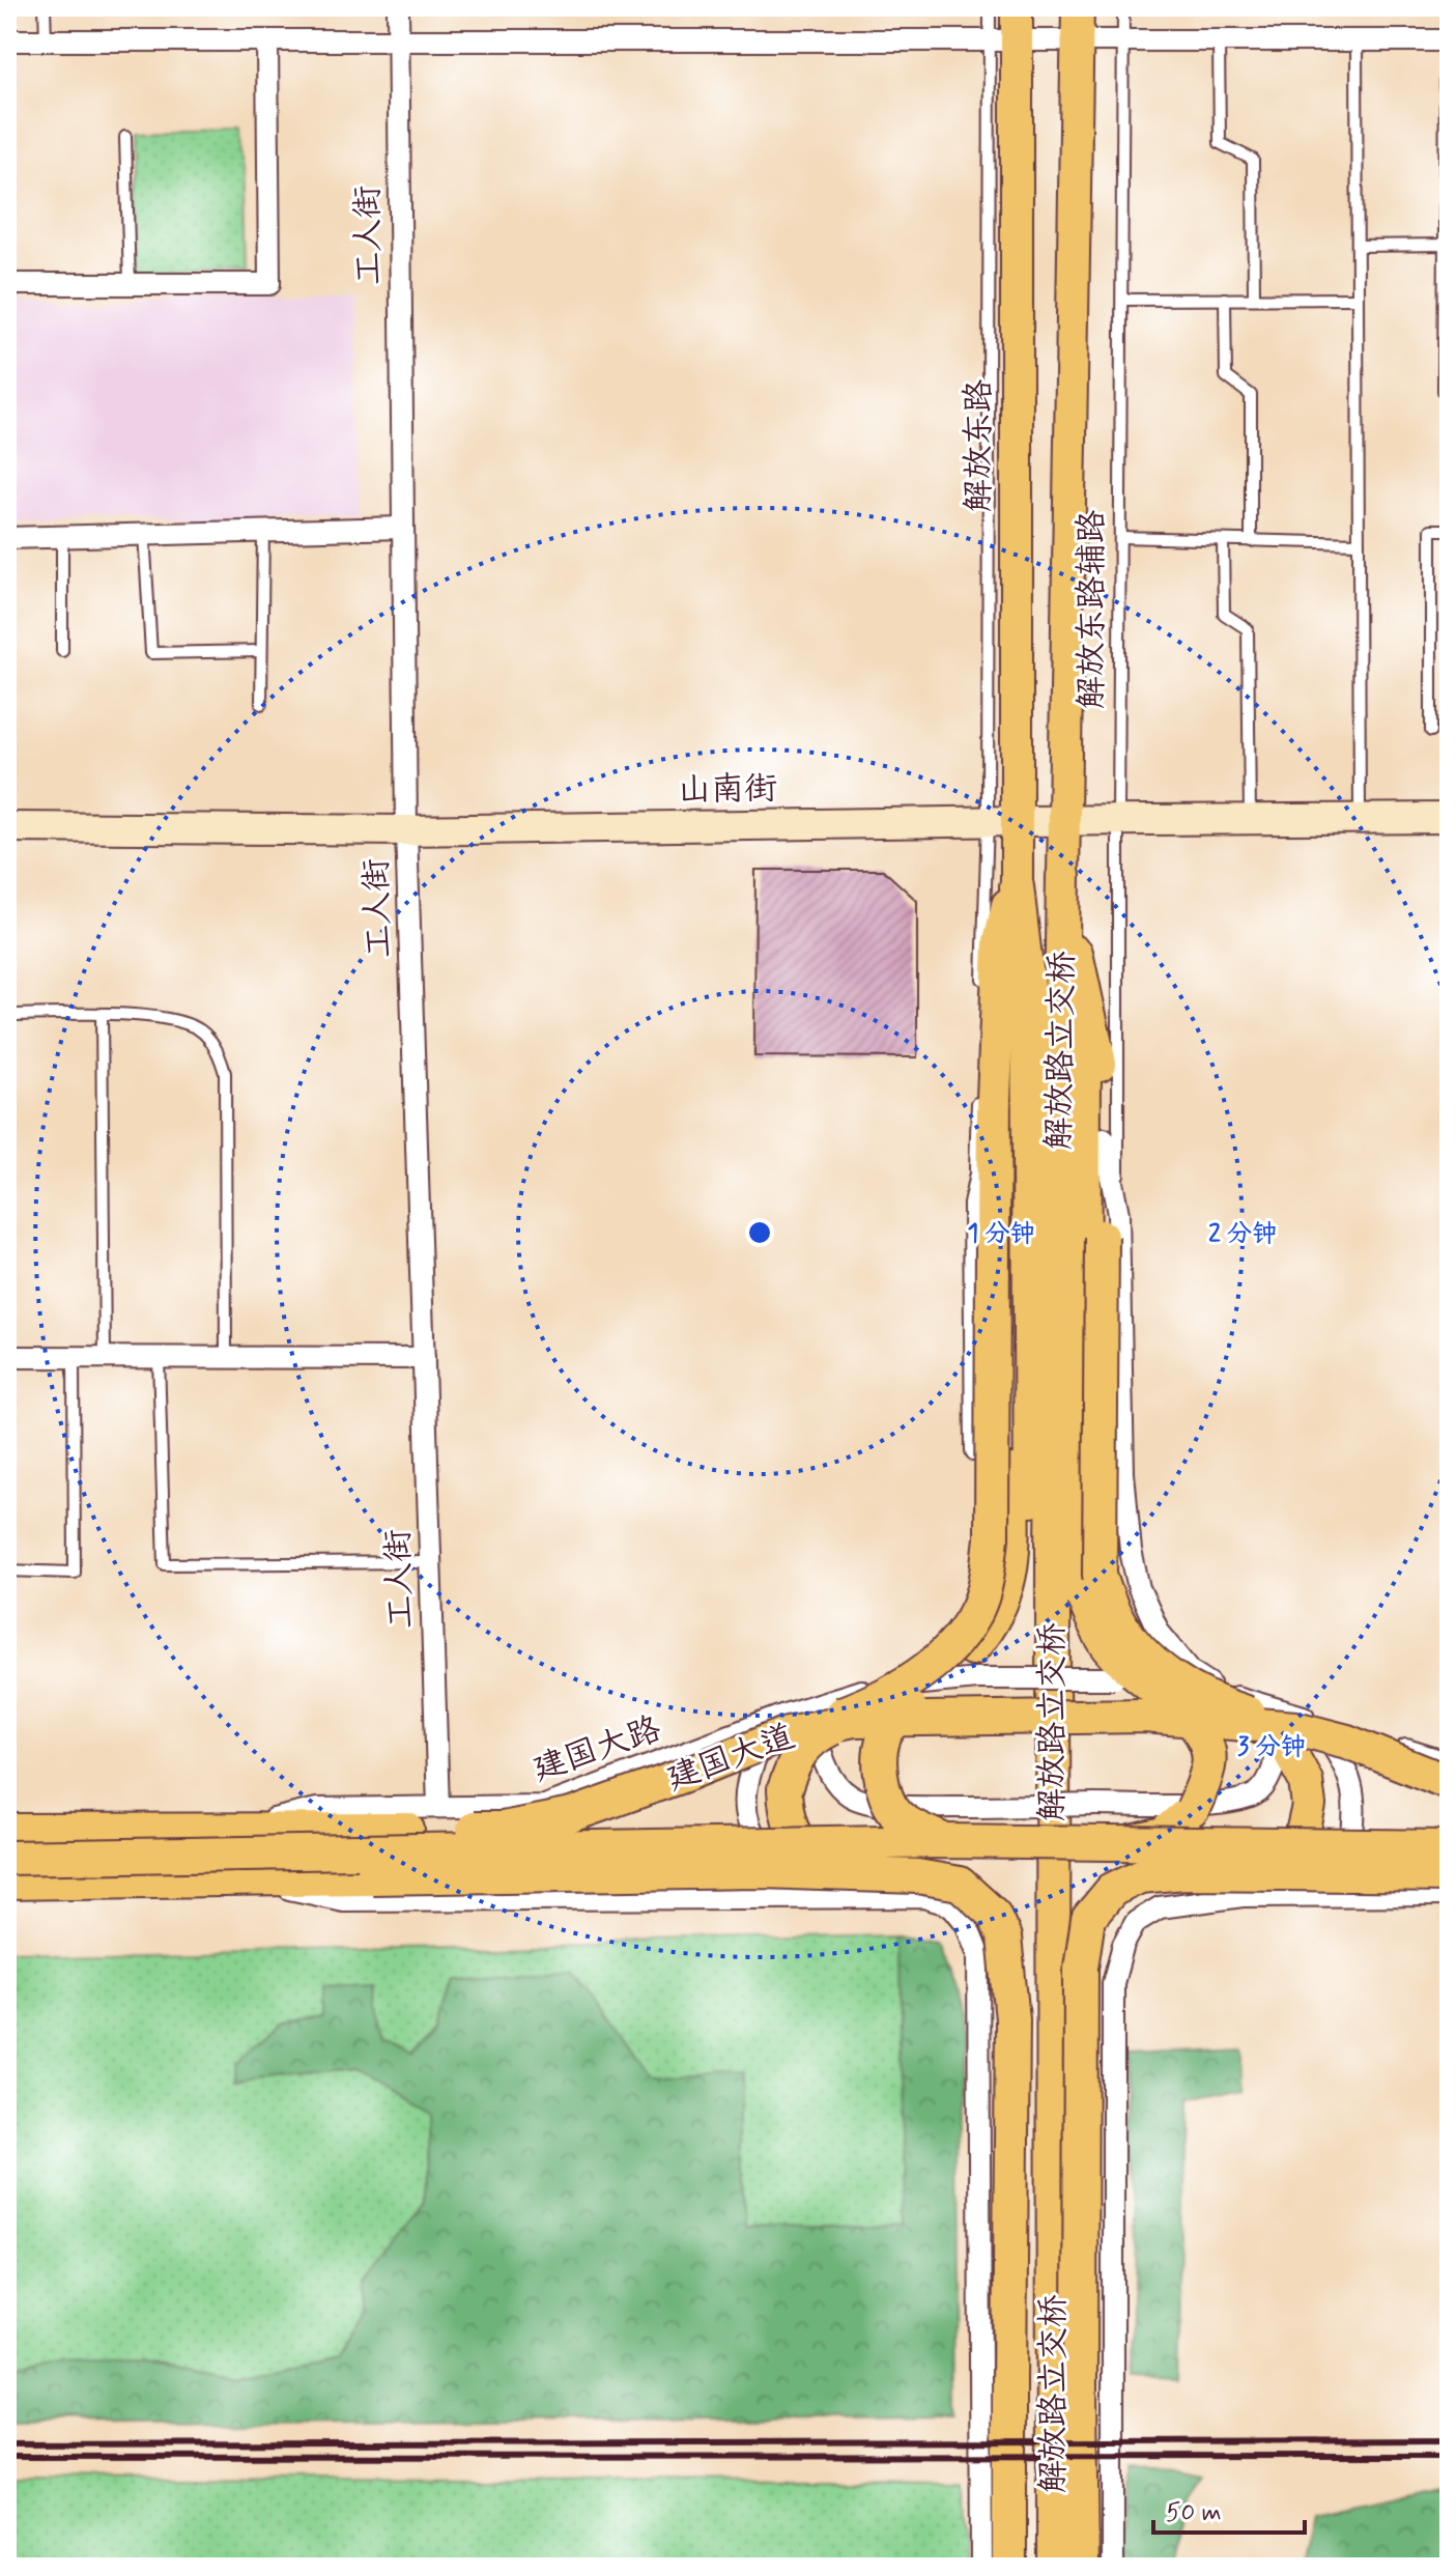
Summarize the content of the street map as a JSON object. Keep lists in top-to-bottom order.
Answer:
{
  "streets": {
    "highway": ["解放路立交桥", "建国大道"],
    "main road": ["解放东路", "山南街"],
    "street": ["工人街", "建国大路"],
    "lane": ["解放东路辅路"]
  },
  "crossings": [
    ["工人街", "山南街"],
    ["工人街", "建国大路"],
    ["解放东路", "山南街"],
    ["解放东路", "解放路立交桥"],
    ["解放东路辅路", "山南街"],
    ["建国大路", "建国大道"]
  ],
  "scale_bar": "50 m",
  "rings": ["1 分钟", "2 分钟", "3 分钟"]
}
